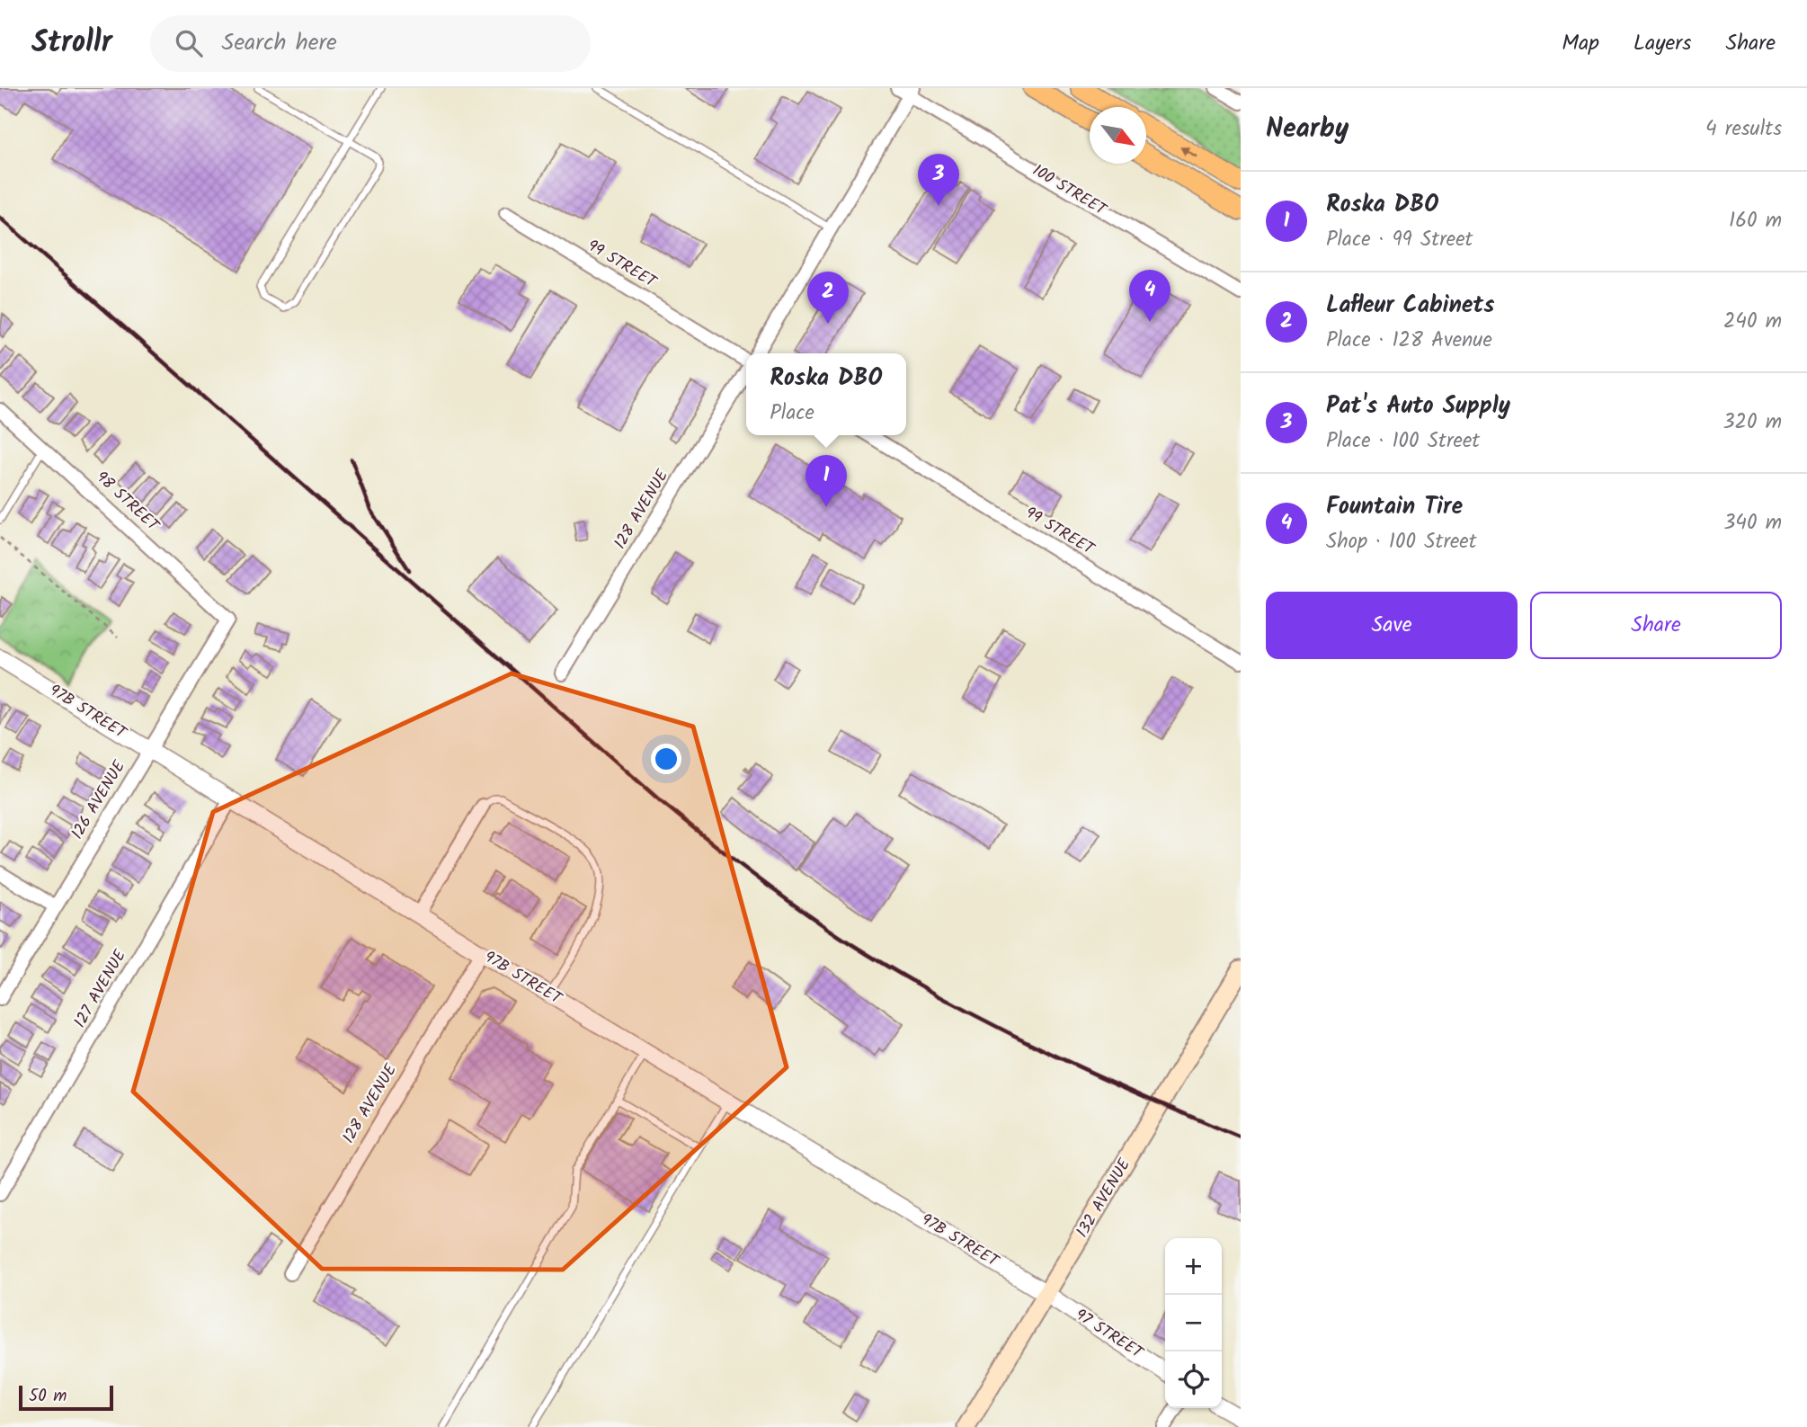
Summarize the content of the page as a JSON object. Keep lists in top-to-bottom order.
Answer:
{
  "streets": {
    "main road": ["132 AVENUE"],
    "street": [
      "100 STREET",
      "99 STREET",
      "98 STREET",
      "128 AVENUE",
      "97B STREET",
      "126 AVENUE",
      "127 AVENUE",
      "97 STREET"
    ]
  },
  "crossings": [
    ["98 STREET", "126 AVENUE"],
    ["128 AVENUE", "97B STREET"],
    ["97B STREET", "126 AVENUE"],
    ["97B STREET", "127 AVENUE"],
    ["97B STREET", "132 AVENUE"],
    ["97B STREET", "97 STREET"],
    ["132 AVENUE", "97 STREET"]
  ],
  "scale_bar": "50 m",
  "north": "bottom right",
  "page": {
    "header": "Strollr",
    "search": "Search here",
    "nav": ["Map", "Layers", "Share"],
    "heading": ["Nearby", "4 results"],
    "pins": [
      "3",
      "4",
      "2",
      "1"
    ],
    "list": [
      {
        "mark": "1",
        "name": "Roska DBO",
        "note": "Place · 99 Street",
        "value": "160 m"
      },
      {
        "mark": "2",
        "name": "Lafleur Cabinets",
        "note": "Place · 128 Avenue",
        "value": "240 m"
      },
      {
        "mark": "3",
        "name": "Pat's Auto Supply",
        "note": "Place · 100 Street",
        "value": "320 m"
      },
      {
        "mark": "4",
        "name": "Fountain Tire",
        "note": "Shop · 100 Street",
        "value": "340 m"
      }
    ],
    "popup": ["Roska DBO", "Place"],
    "buttons": ["Save", "Share"],
    "map_buttons": ["+", "−"],
    "scale": "50 m"
  }
}
